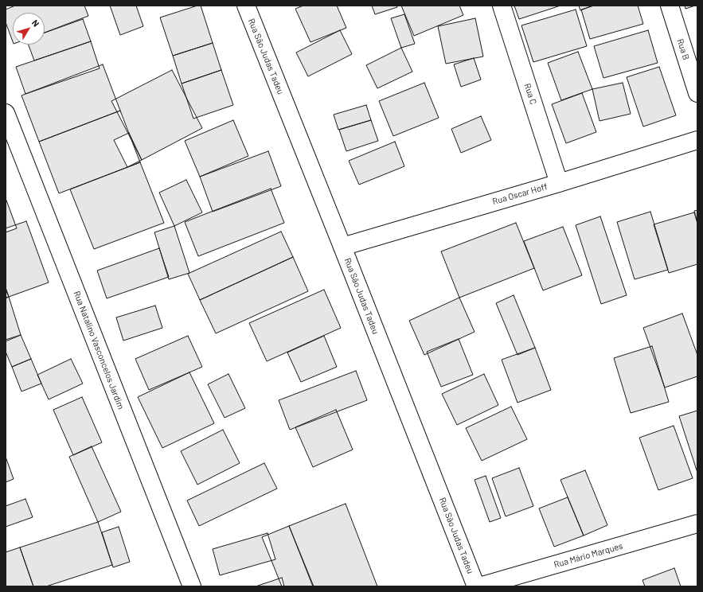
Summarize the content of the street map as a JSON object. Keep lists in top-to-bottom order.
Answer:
{
  "streets": {
    "street": [
      "Rua B",
      "Rua São Judas Tadeu",
      "Rua C",
      "Rua Oscar Hoff",
      "Rua Natalino Vasconcelos Jardim",
      "Rua Mário Marques"
    ]
  },
  "crossings": [
    ["Rua São Judas Tadeu", "Rua Oscar Hoff"],
    ["Rua C", "Rua Oscar Hoff"]
  ],
  "north": "top right"
}
